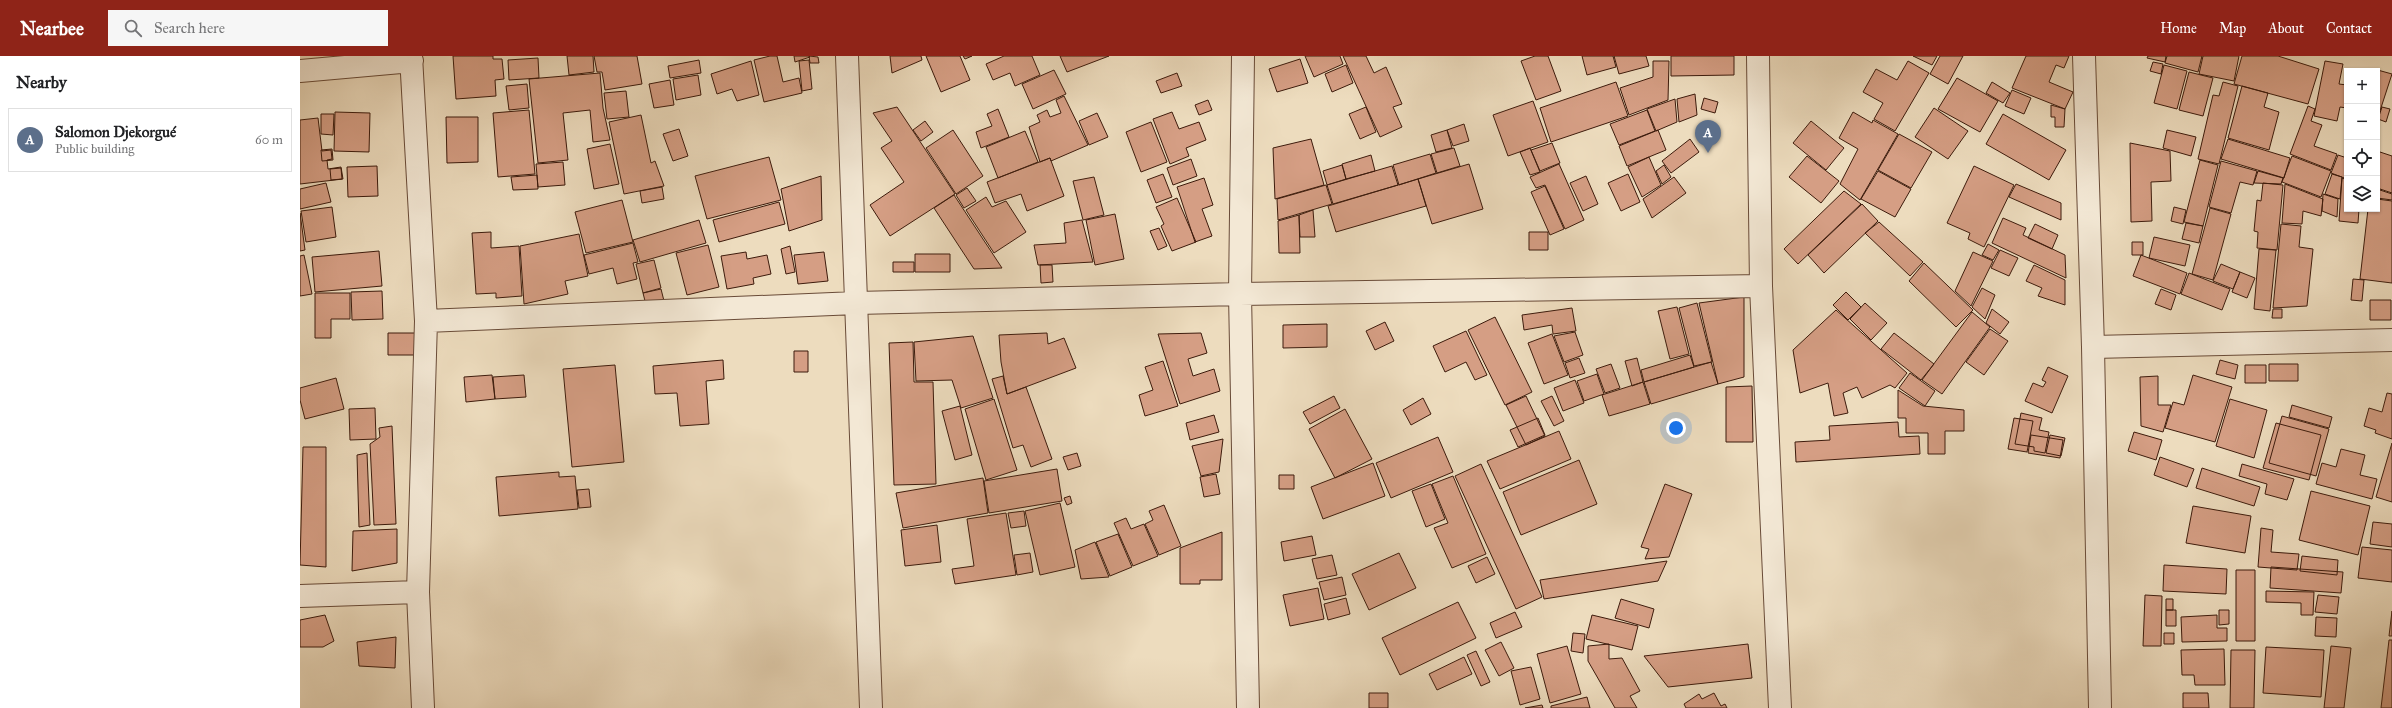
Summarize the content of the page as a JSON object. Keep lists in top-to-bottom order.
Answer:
{
  "page": {
    "header": "Nearbee",
    "search": "Search here",
    "nav": [
      "Home",
      "Map",
      "About",
      "Contact"
    ],
    "heading": "Nearby",
    "map_buttons": ["+", "−"],
    "list": [
      {
        "mark": "A",
        "name": "Salomon Djekorgué",
        "note": "Public building",
        "value": "60 m"
      }
    ],
    "pins": "A"
  }
}
